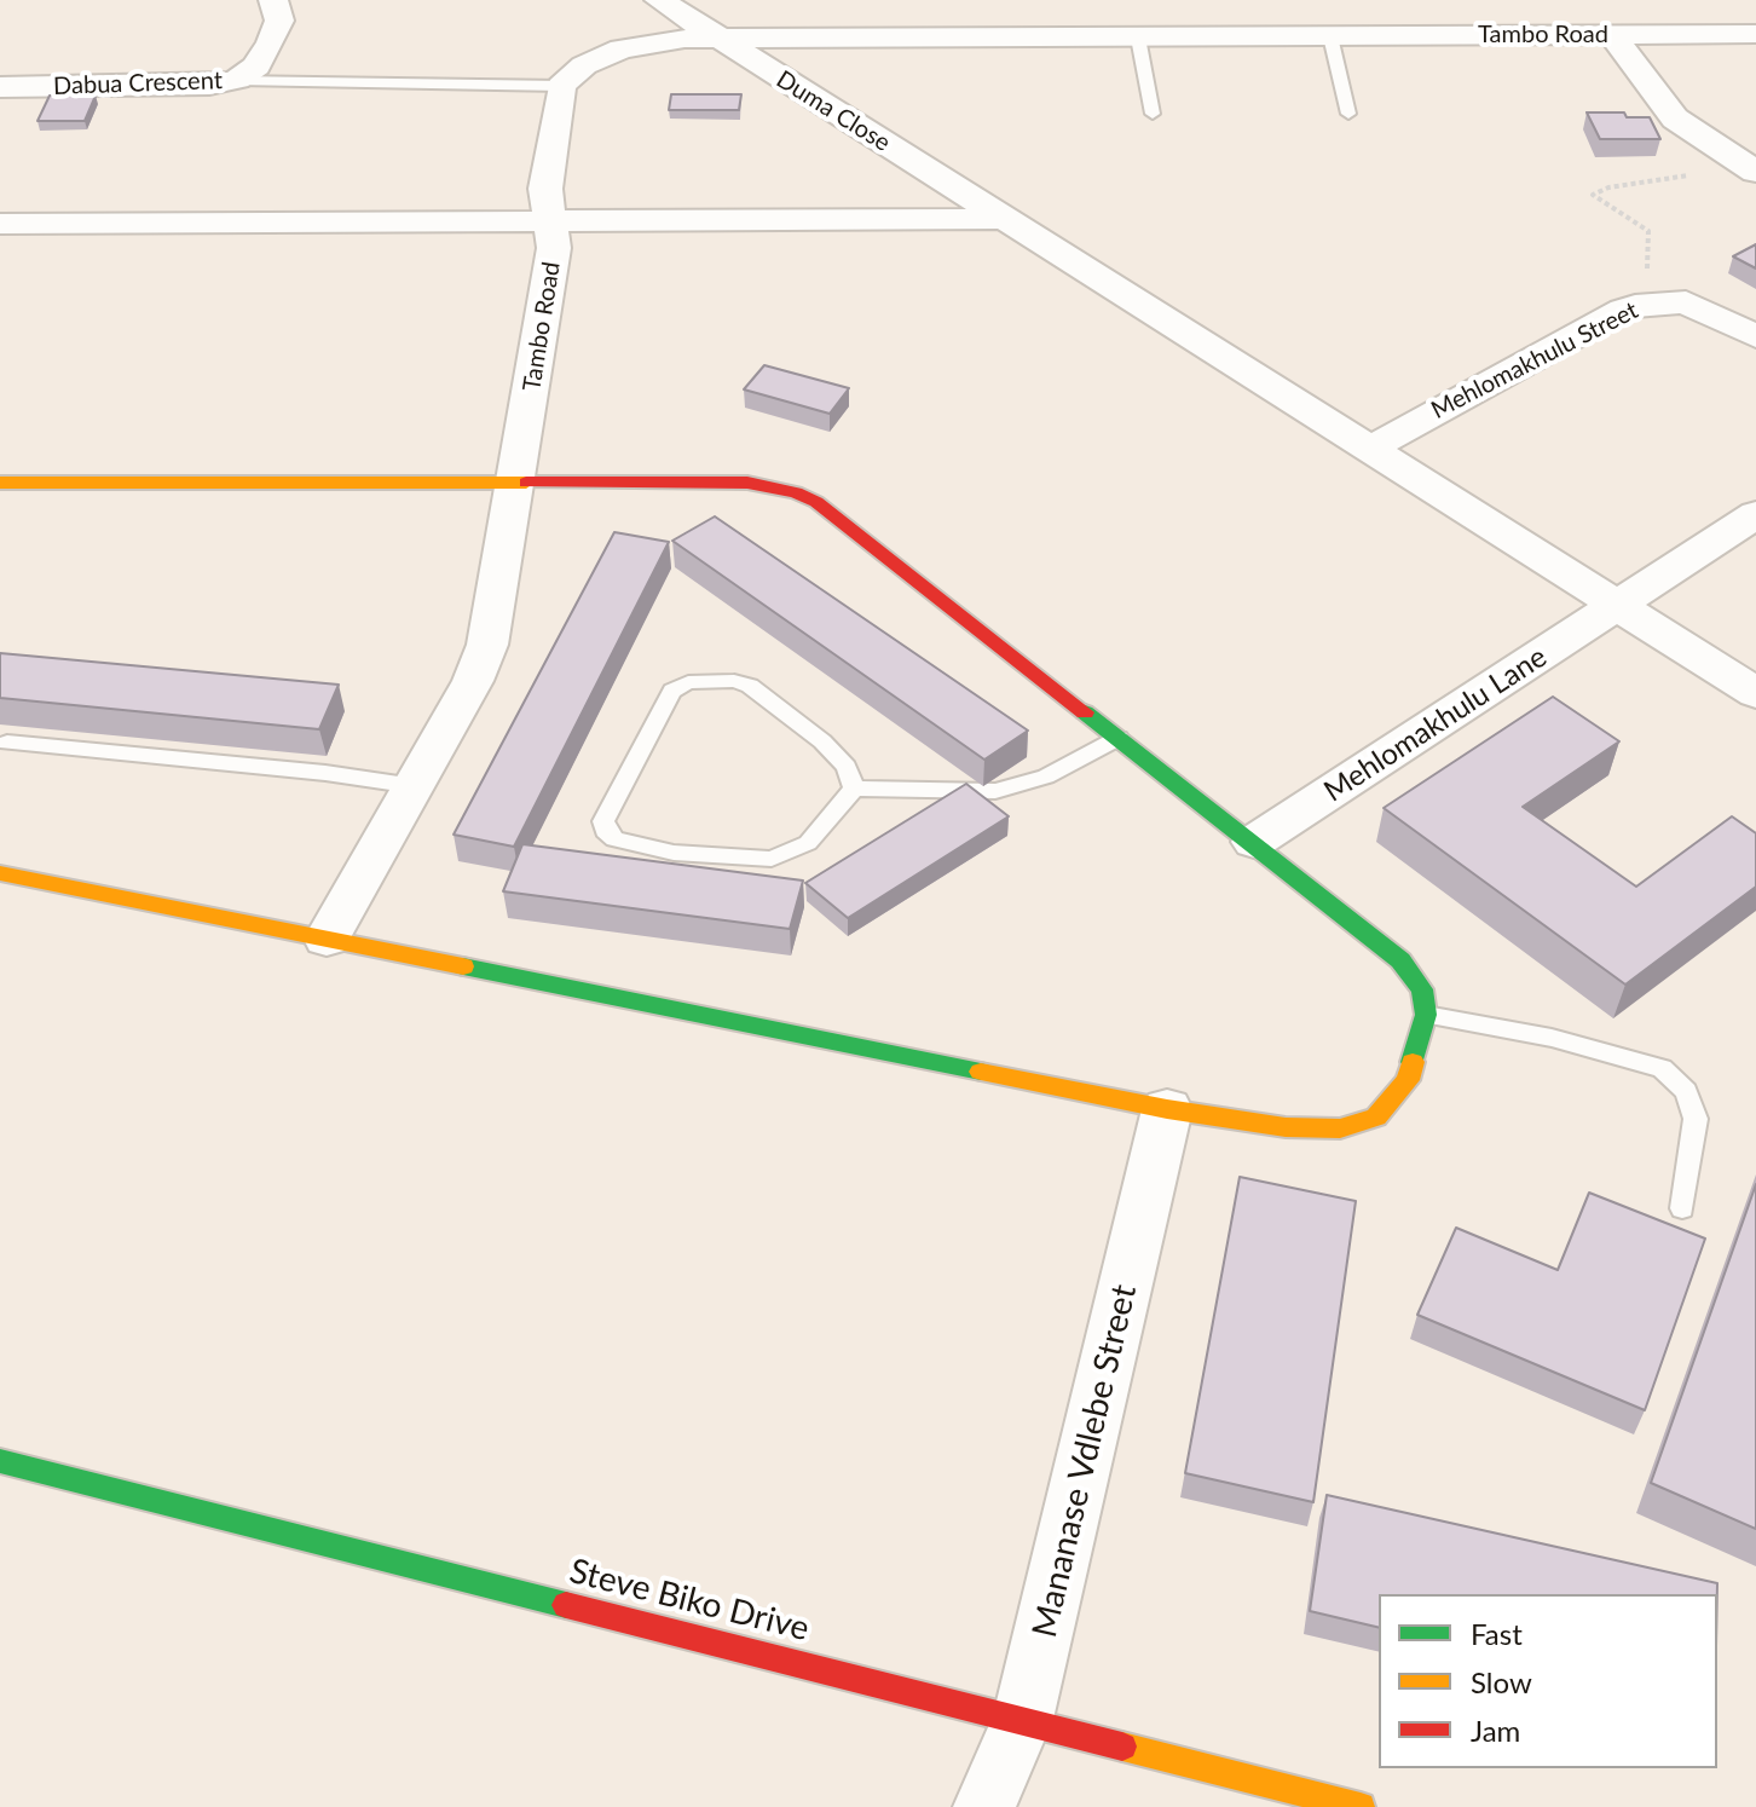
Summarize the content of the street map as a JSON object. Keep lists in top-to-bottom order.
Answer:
{
  "streets": {
    "street": [
      "Tambo Road",
      "Dabua Crescent",
      "Duma Close",
      "Mehlomakhulu Street",
      "Mehlomakhulu Lane",
      "Mananase Vdlebe Street",
      "Steve Biko Drive"
    ]
  },
  "crossings": [
    ["Tambo Road", "Duma Close"],
    ["Duma Close", "Mehlomakhulu Street"],
    ["Duma Close", "Mehlomakhulu Lane"],
    ["Mananase Vdlebe Street", "Steve Biko Drive"]
  ],
  "legend": ["Fast", "Slow", "Jam"]
}
